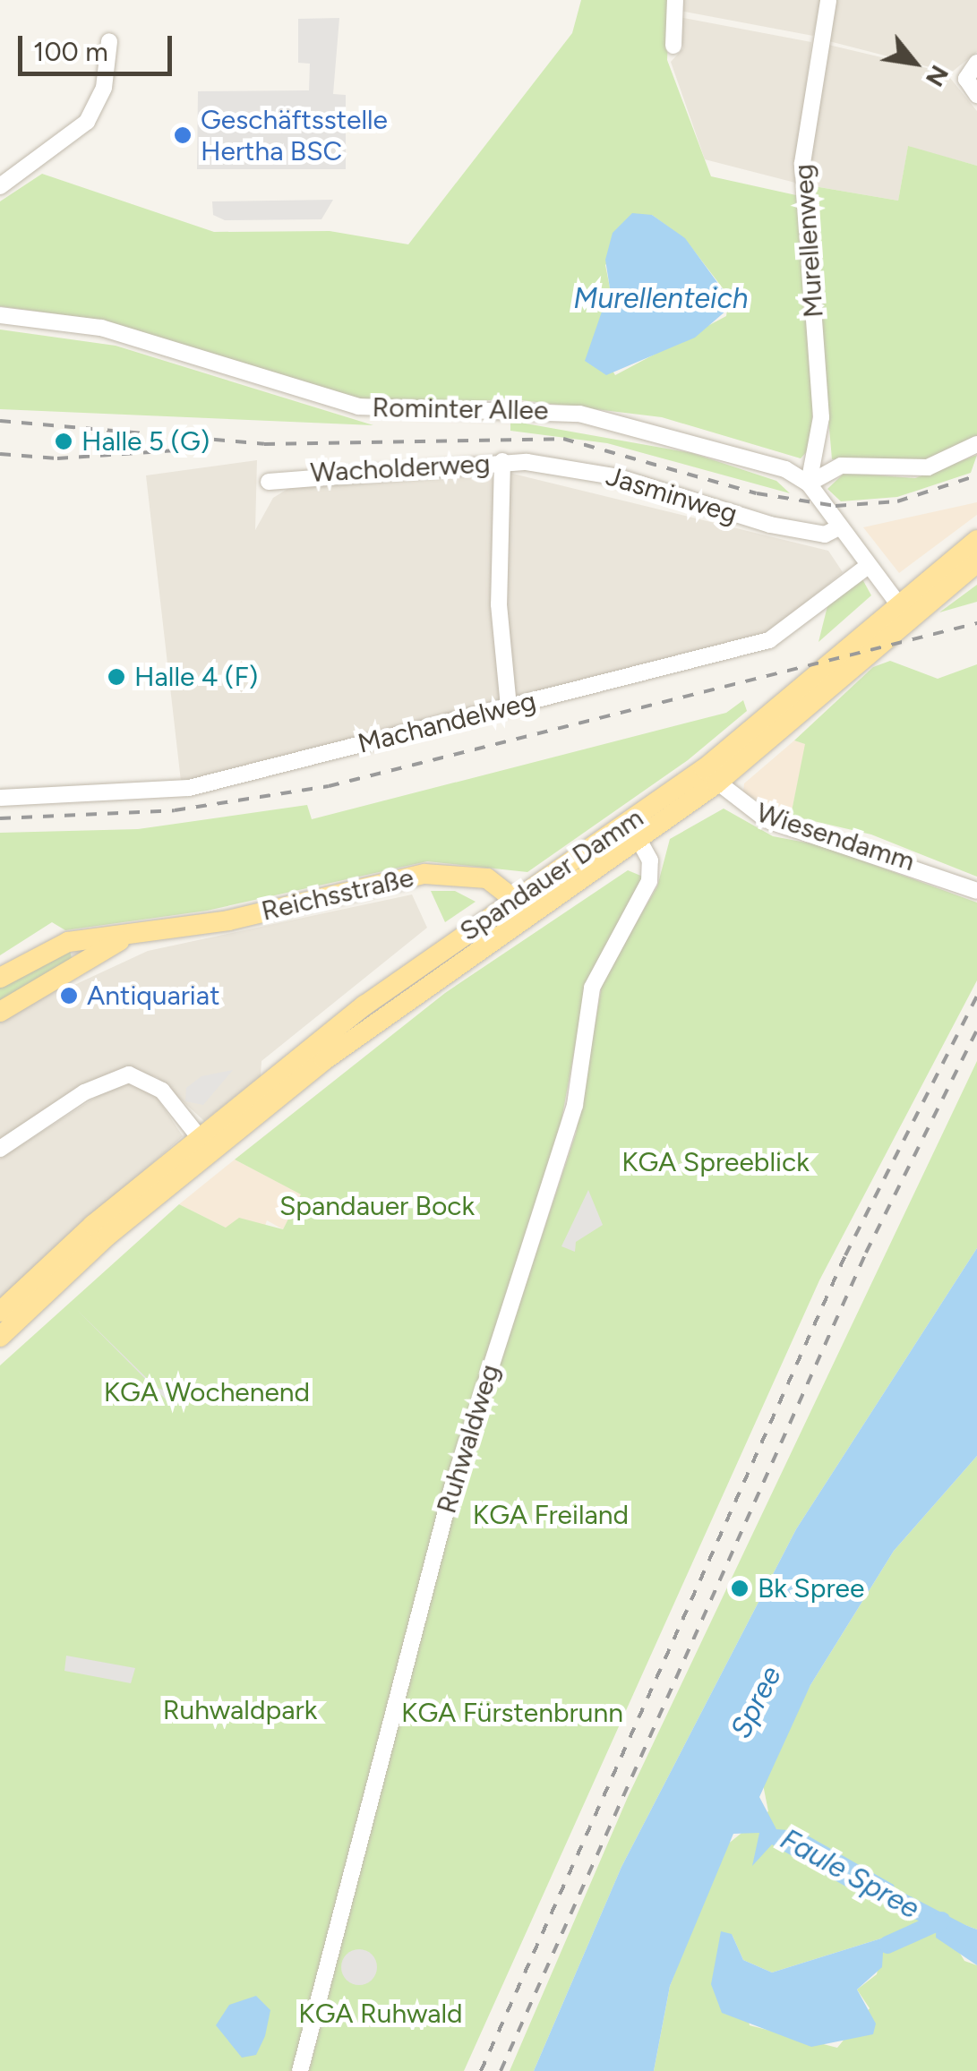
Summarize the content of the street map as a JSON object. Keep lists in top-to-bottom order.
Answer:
{
  "streets": {
    "main road": ["Spandauer Damm", "Reichsstraße"],
    "street": [
      "Murellenweg",
      "Rominter Allee",
      "Wacholderweg",
      "Jasminweg",
      "Machandelweg",
      "Wiesendamm",
      "Ruhwaldweg"
    ]
  },
  "crossings": [
    ["Murellenweg", "Rominter Allee"],
    ["Wacholderweg", "Jasminweg"],
    ["Wacholderweg", "Machandelweg"],
    ["Wiesendamm", "Spandauer Damm"],
    ["Spandauer Damm", "Reichsstraße"],
    ["Spandauer Damm", "Ruhwaldweg"]
  ],
  "water": ["Murellenteich", "Spree", "Faule Spree"],
  "parks": [
    "KGA Spreeblick",
    "Spandauer Bock",
    "KGA Wochenend",
    "KGA Freiland",
    "Ruhwaldpark",
    "KGA Fürstenbrunn",
    "KGA Ruhwald"
  ],
  "places": [
    "Geschäftsstelle Hertha BSC",
    "Halle 5 (G)",
    "Halle 4 (F)",
    "Antiquariat",
    "Bk Spree"
  ],
  "scale_bar": "100 m",
  "north": "bottom right"
}
